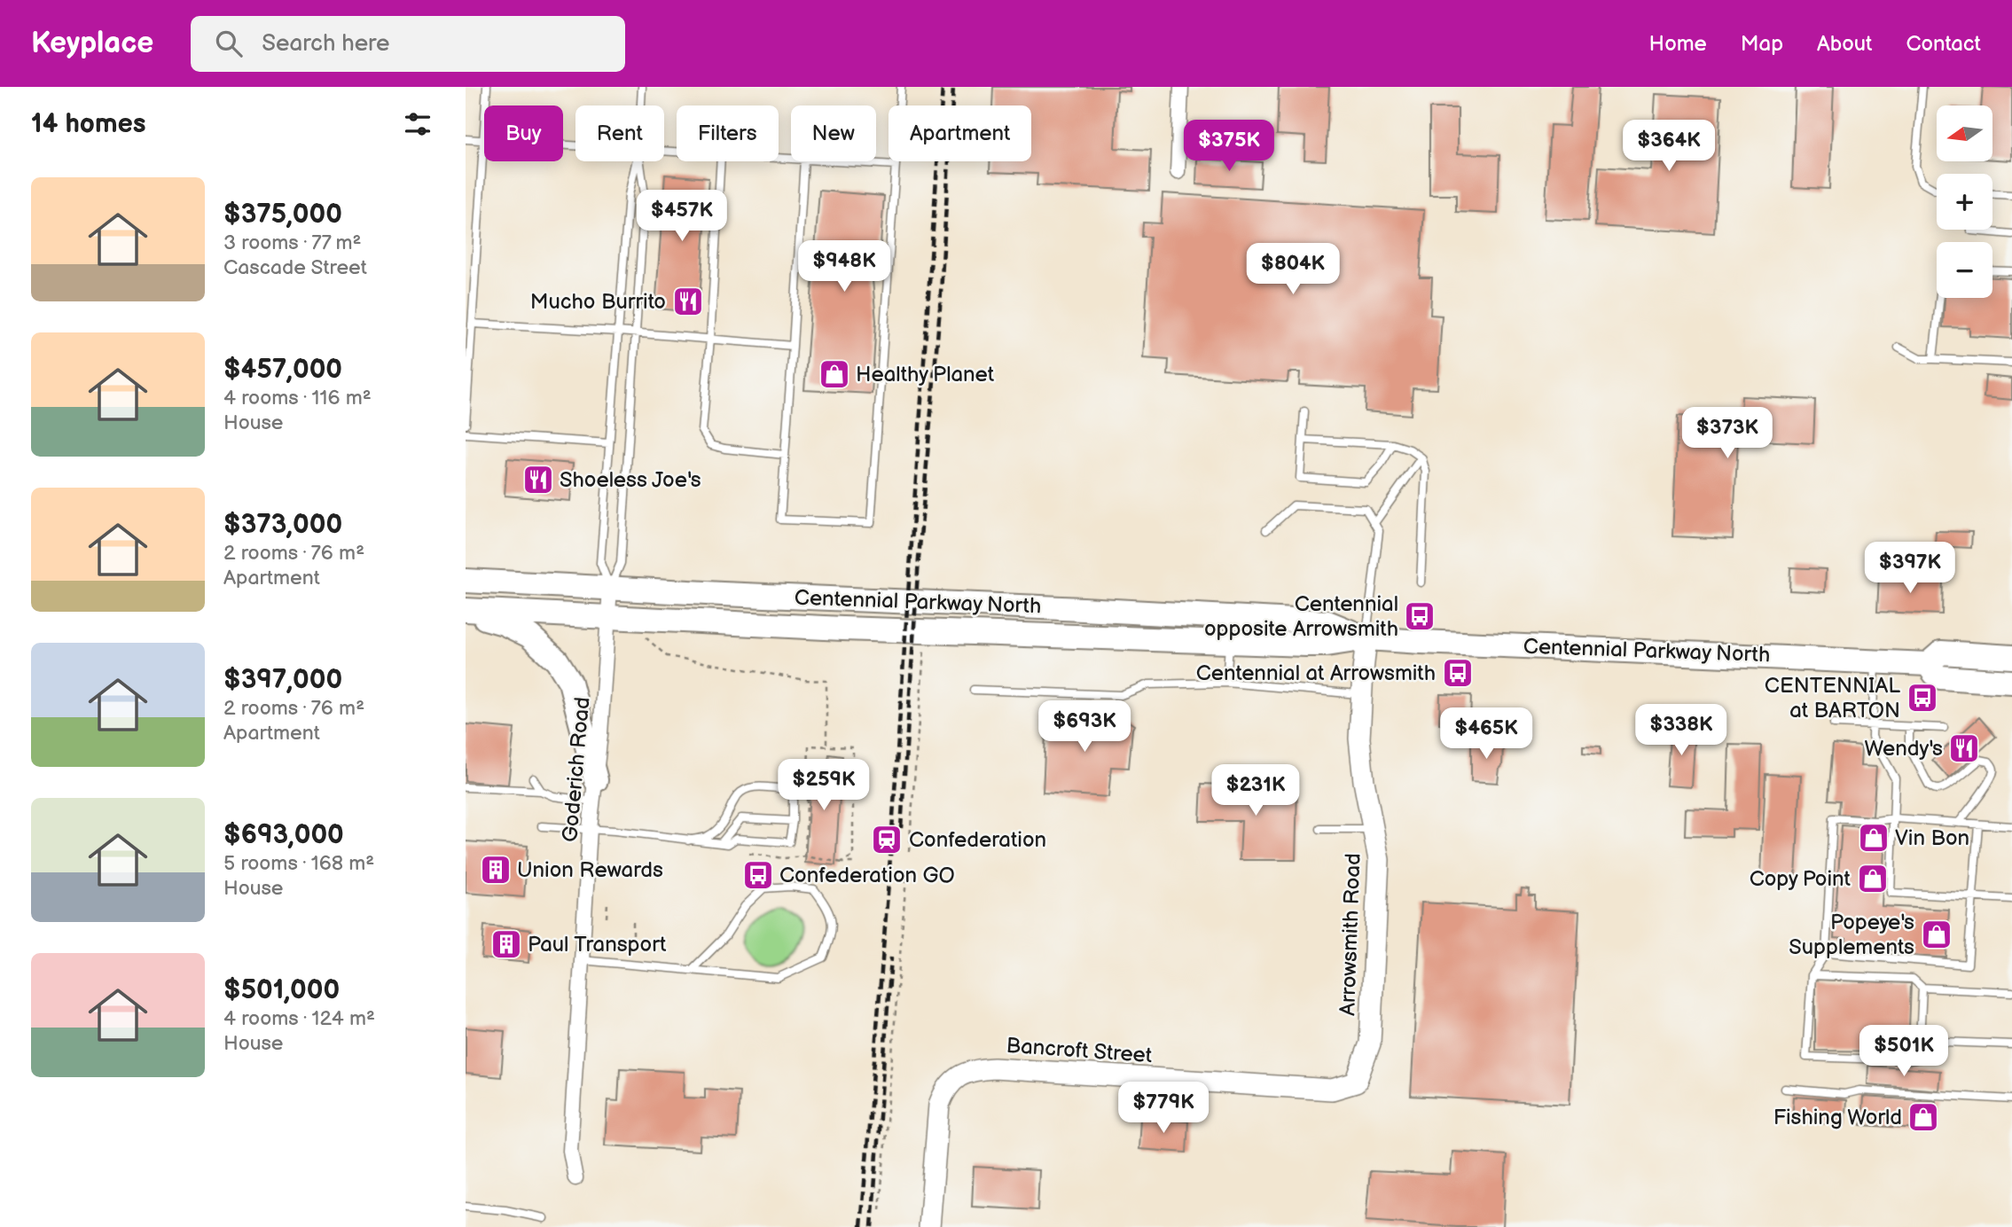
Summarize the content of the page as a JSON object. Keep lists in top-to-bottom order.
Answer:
{
  "streets": {
    "main road": ["Centennial Parkway North"],
    "street": ["Goderich Road", "Arrowsmith Road", "Bancroft Street"]
  },
  "crossings": [
    ["Centennial Parkway North", "Goderich Road"],
    ["Centennial Parkway North", "Arrowsmith Road"],
    ["Arrowsmith Road", "Bancroft Street"]
  ],
  "places": {
    "restaurant": ["Mucho Burrito", "Shoeless Joe's", "Wendy's"],
    "shop": [
      "Healthy Planet",
      "Vin Bon",
      "Copy Point",
      "Popeye's Supplements",
      "Fishing World"
    ],
    "bus stop": [
      "Centennial opposite Arrowsmith",
      "Centennial at Arrowsmith",
      "CENTENNIAL at BARTON",
      "Confederation GO"
    ],
    "station": ["Confederation"],
    "building": ["Union Rewards", "Paul Transport"]
  },
  "north": "left",
  "page": {
    "header": "Keyplace",
    "search": "Search here",
    "nav": [
      "Home",
      "Map",
      "About",
      "Contact"
    ],
    "heading": "14 homes",
    "map_buttons": ["+", "−"],
    "chip": [
      "Buy",
      "Rent",
      "Filters",
      "New",
      "Apartment"
    ],
    "price": [
      "$375K",
      "$364K",
      "$457K",
      "$948K",
      "$804K",
      "$373K",
      "$397K",
      "$693K",
      "$338K",
      "$465K",
      "$259K",
      "$231K",
      "$501K",
      "$779K"
    ],
    "list": [
      {
        "name": "$375,000",
        "note": "3 rooms · 77 m² · Cascade Street"
      },
      {
        "name": "$457,000",
        "note": "4 rooms · 116 m² · House"
      },
      {
        "name": "$373,000",
        "note": "2 rooms · 76 m² · Apartment"
      },
      {
        "name": "$397,000",
        "note": "2 rooms · 76 m² · Apartment"
      },
      {
        "name": "$693,000",
        "note": "5 rooms · 168 m² · House"
      },
      {
        "name": "$501,000",
        "note": "4 rooms · 124 m² · House"
      }
    ]
  }
}
